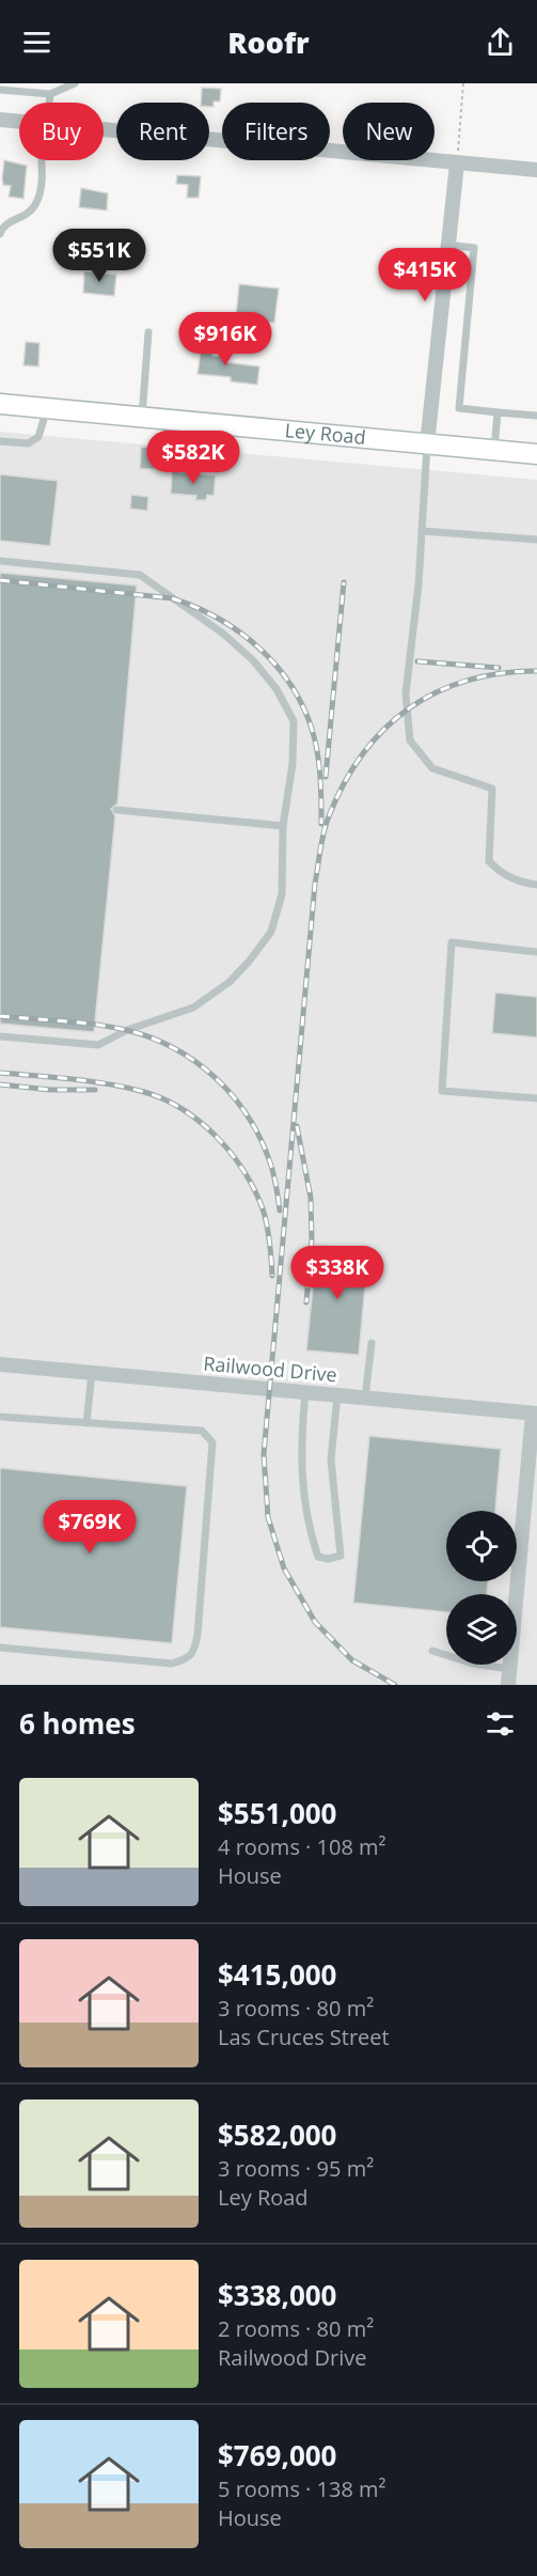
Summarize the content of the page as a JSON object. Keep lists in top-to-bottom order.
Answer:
{
  "streets": {
    "main road": ["Ley Road"],
    "street": ["Railwood Drive"]
  },
  "page": {
    "header": "Roofr",
    "chip": [
      "Buy",
      "Rent",
      "Filters",
      "New"
    ],
    "price": [
      "$551K",
      "$415K",
      "$916K",
      "$582K",
      "$338K",
      "$769K"
    ],
    "heading": "6 homes",
    "list": [
      {
        "name": "$551,000",
        "note": "4 rooms · 108 m² · House"
      },
      {
        "name": "$415,000",
        "note": "3 rooms · 80 m² · Las Cruces Street"
      },
      {
        "name": "$582,000",
        "note": "3 rooms · 95 m² · Ley Road"
      },
      {
        "name": "$338,000",
        "note": "2 rooms · 80 m² · Railwood Drive"
      },
      {
        "name": "$769,000",
        "note": "5 rooms · 138 m² · House"
      }
    ]
  }
}
